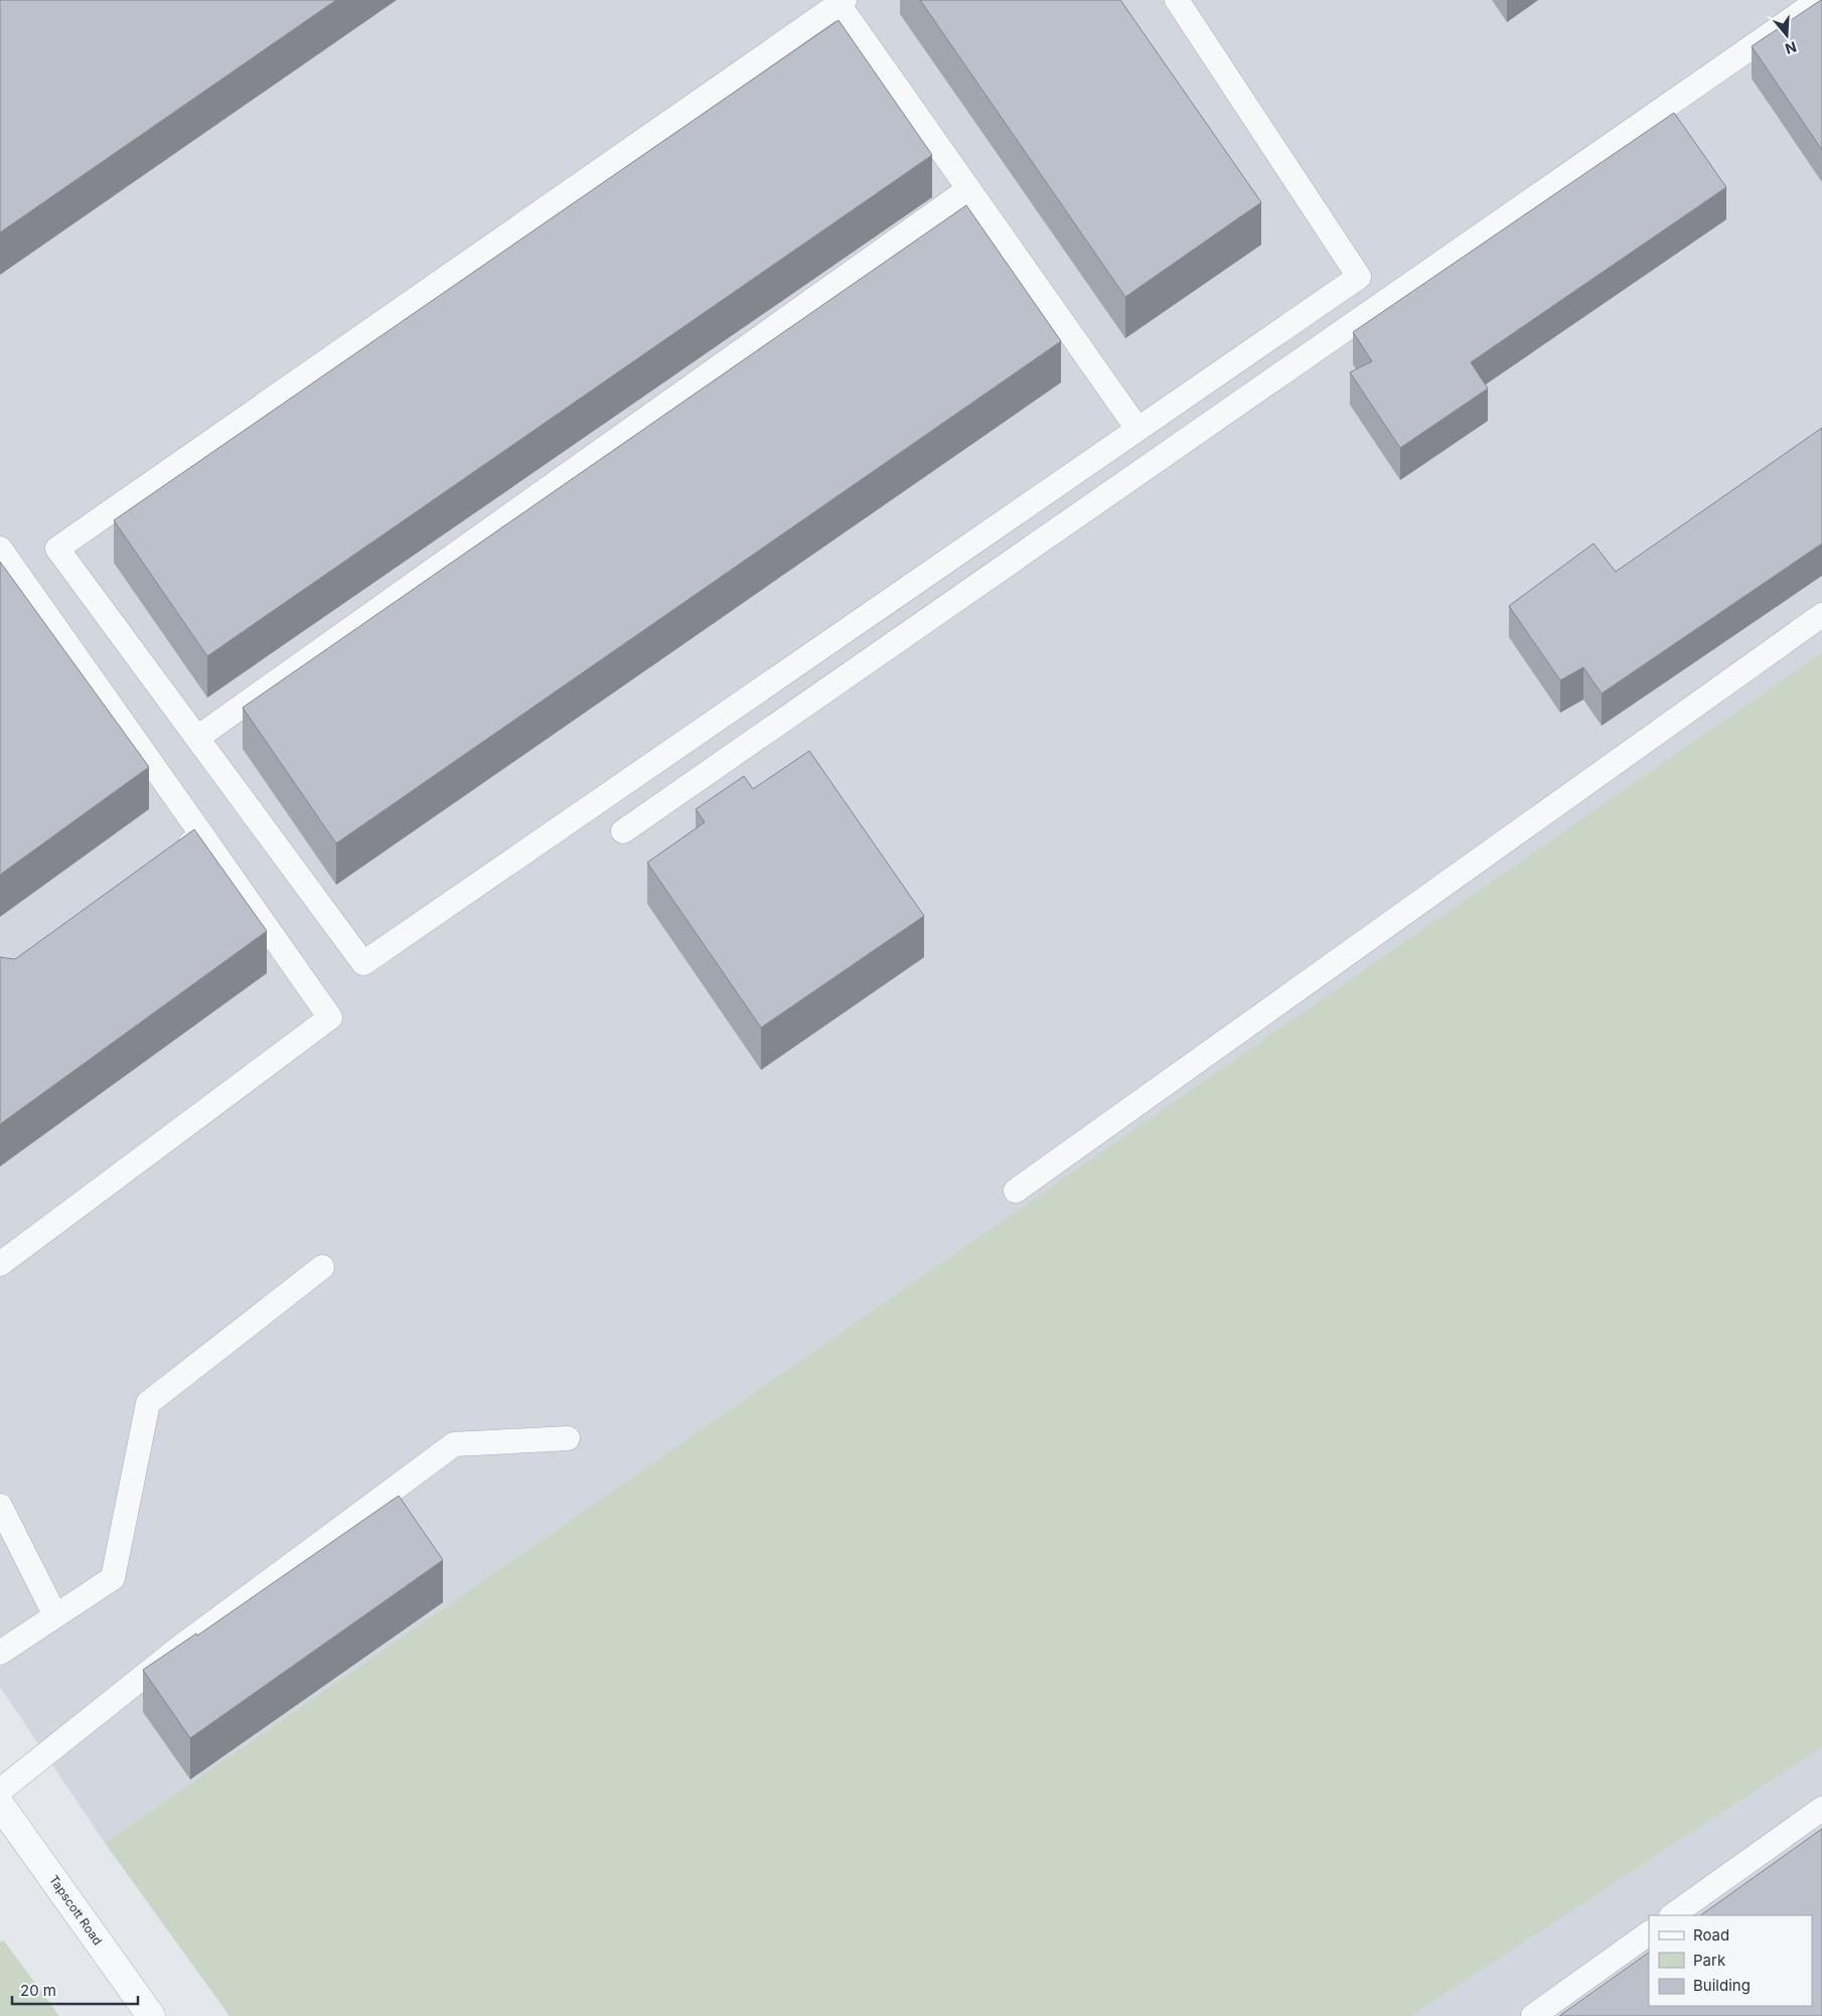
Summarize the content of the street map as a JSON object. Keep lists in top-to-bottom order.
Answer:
{
  "streets": {
    "street": ["Tapscott Road"]
  },
  "legend": ["Road", "Park", "Building"],
  "scale_bar": "20 m",
  "north": "bottom"
}
